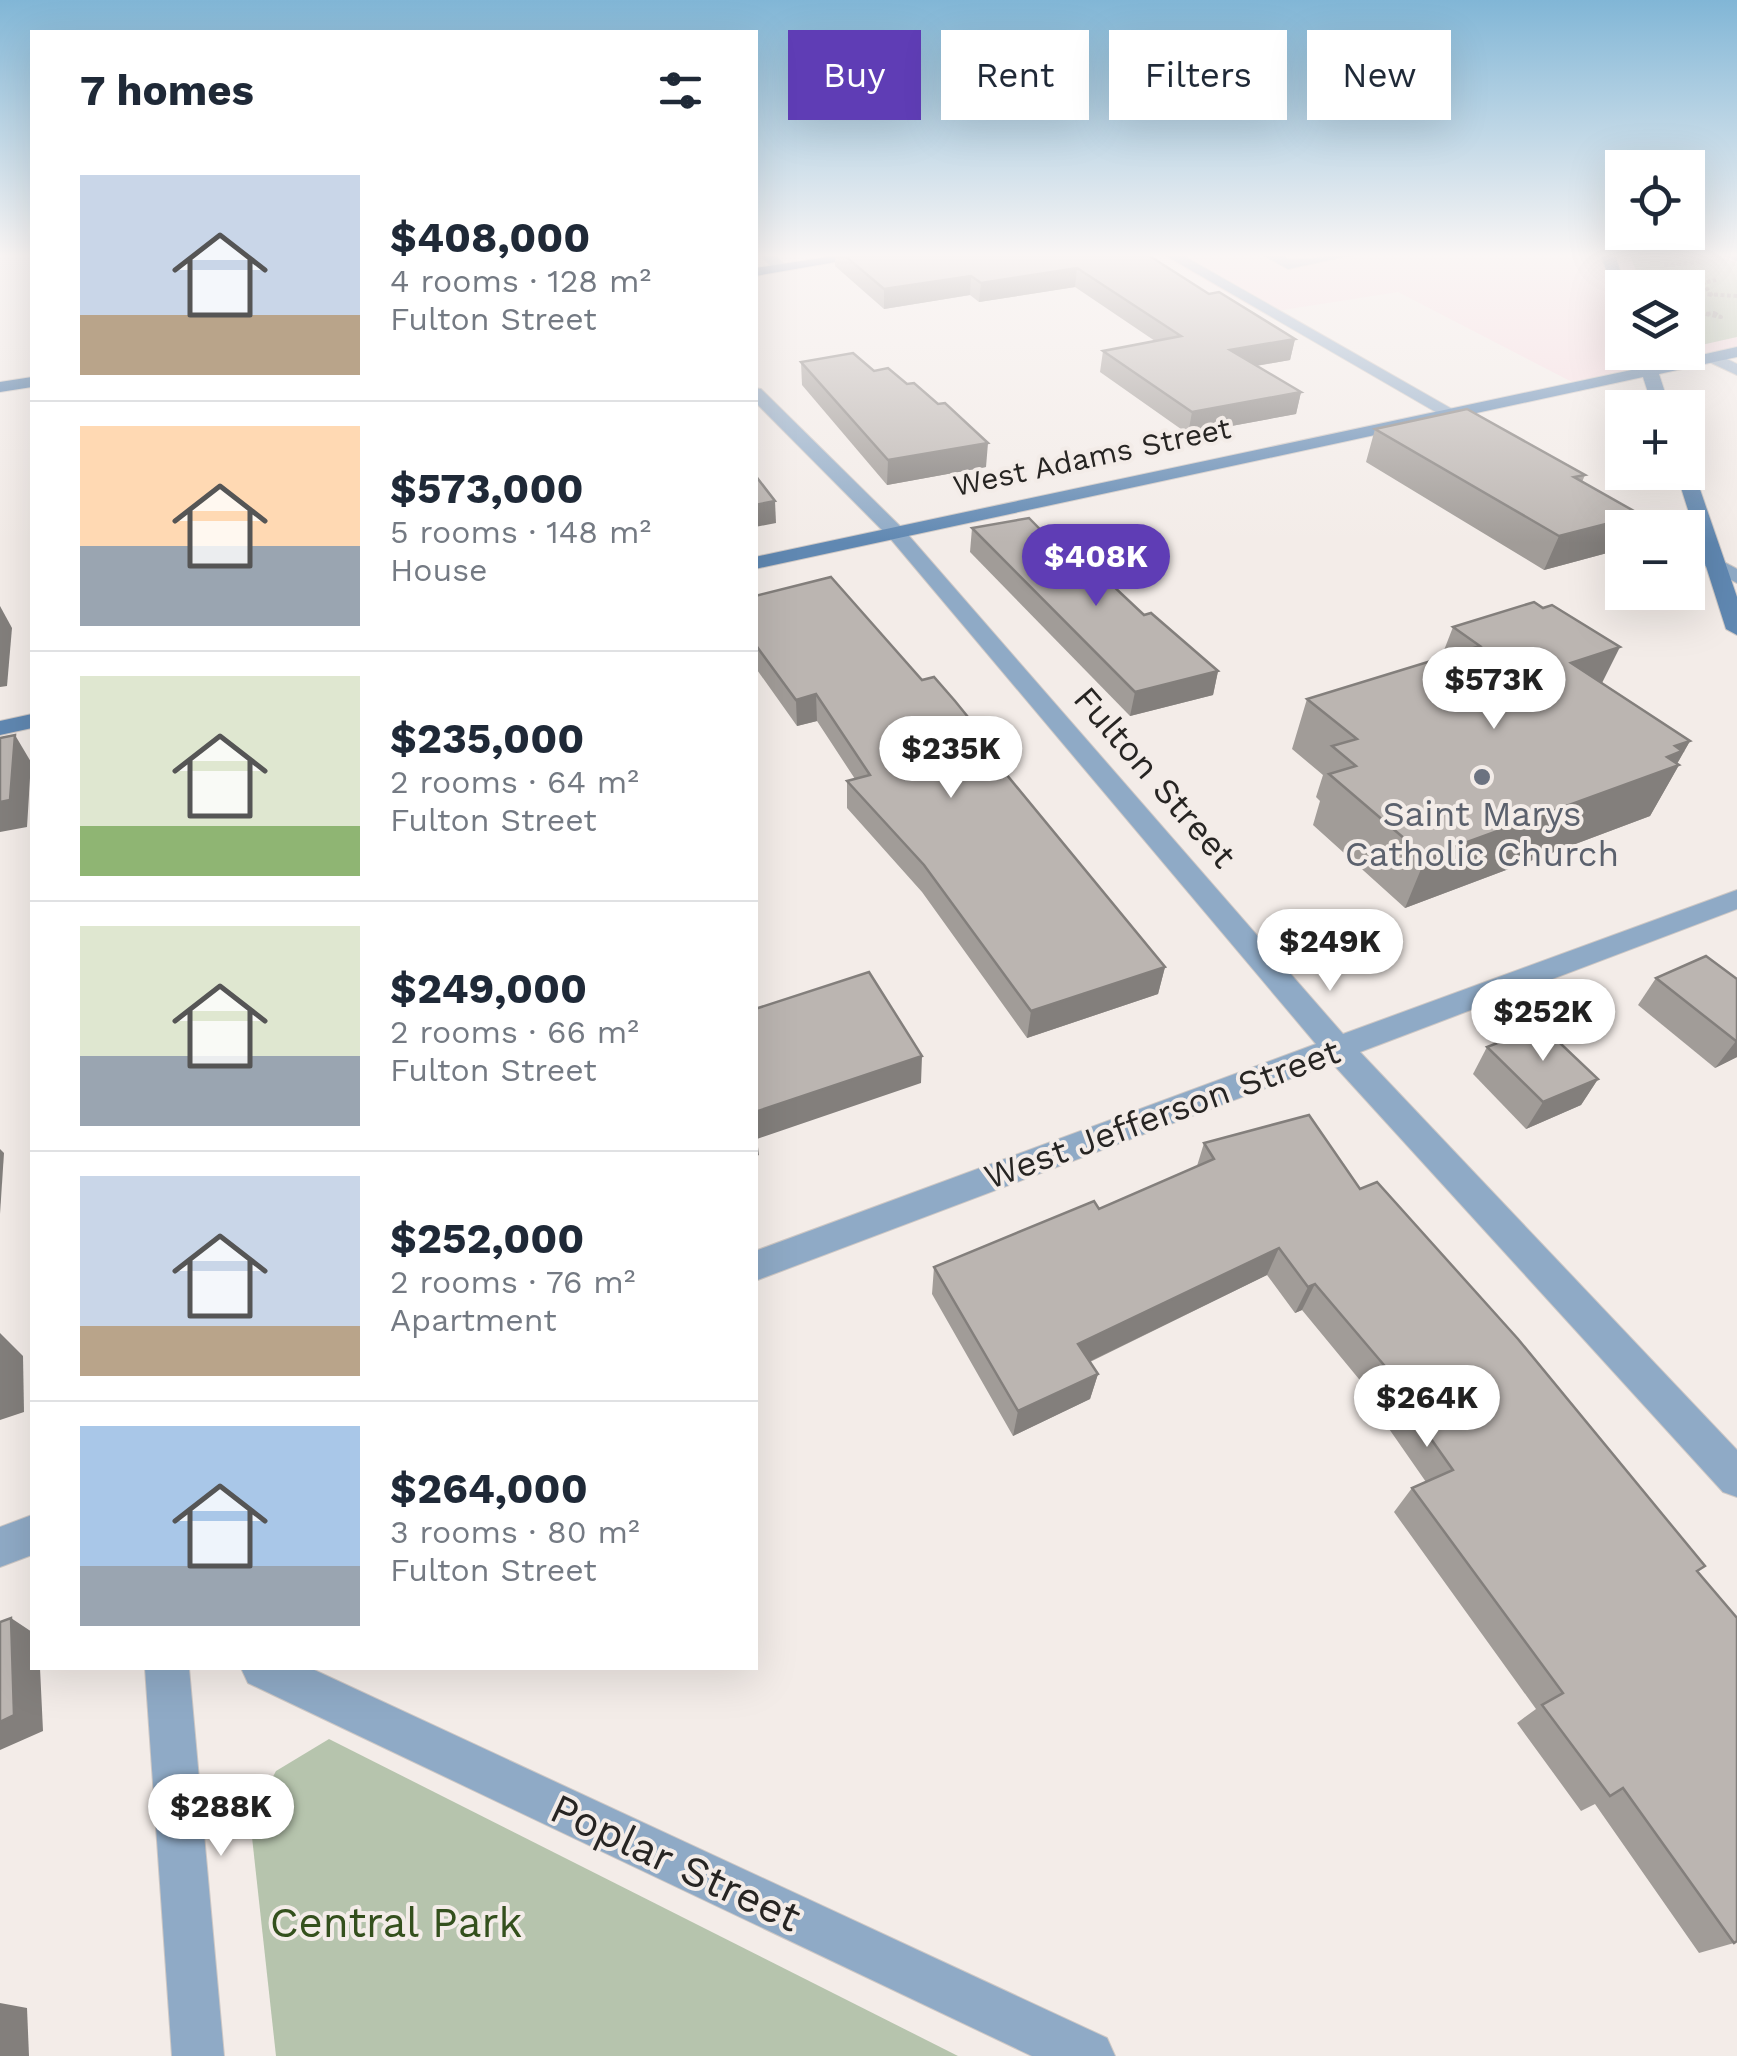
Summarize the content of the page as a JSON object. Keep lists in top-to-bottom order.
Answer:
{
  "streets": {
    "street": [
      "West Adams Street",
      "Fulton Street",
      "West Jefferson Street",
      "Poplar Street"
    ]
  },
  "crossings": [
    ["West Adams Street", "Fulton Street"],
    ["Fulton Street", "West Jefferson Street"]
  ],
  "parks": ["Central Park"],
  "places": ["Saint Marys Catholic Church"],
  "page": {
    "chip": [
      "Buy",
      "Rent",
      "Filters",
      "New"
    ],
    "heading": "7 homes",
    "map_buttons": ["+", "−"],
    "list": [
      {
        "name": "$408,000",
        "note": "4 rooms · 128 m² · Fulton Street"
      },
      {
        "name": "$573,000",
        "note": "5 rooms · 148 m² · House"
      },
      {
        "name": "$235,000",
        "note": "2 rooms · 64 m² · Fulton Street"
      },
      {
        "name": "$249,000",
        "note": "2 rooms · 66 m² · Fulton Street"
      },
      {
        "name": "$252,000",
        "note": "2 rooms · 76 m² · Apartment"
      },
      {
        "name": "$264,000",
        "note": "3 rooms · 80 m² · Fulton Street"
      }
    ],
    "price": [
      "$408K",
      "$573K",
      "$235K",
      "$249K",
      "$252K",
      "$264K",
      "$288K"
    ]
  }
}
